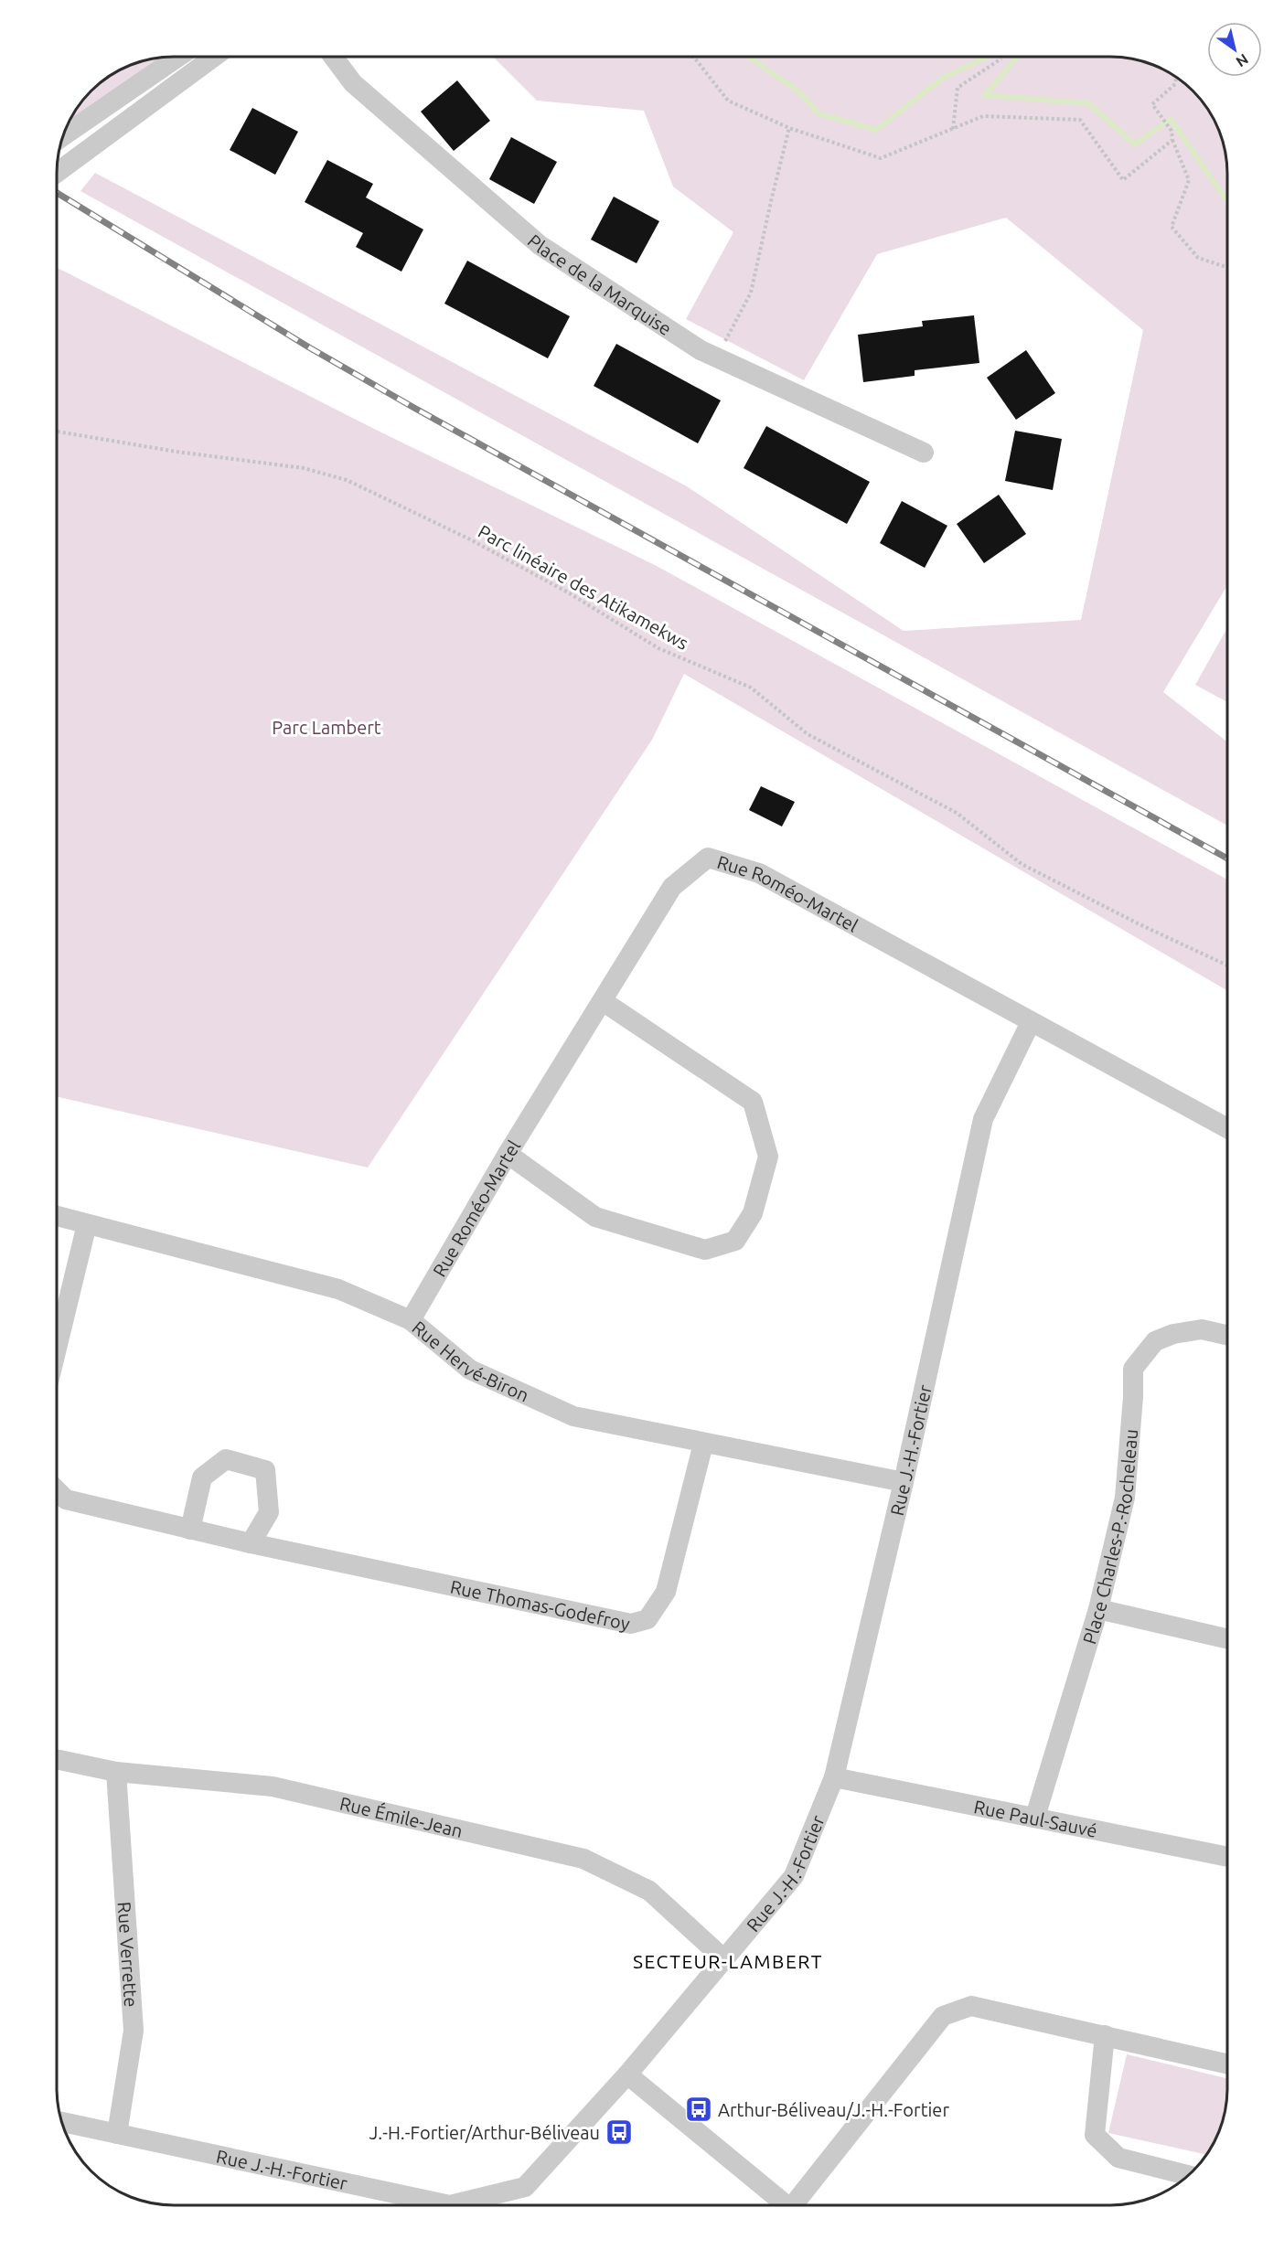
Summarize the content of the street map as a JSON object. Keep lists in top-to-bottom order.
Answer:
{
  "streets": {
    "street": [
      "Place de la Marquise",
      "Rue Roméo-Martel",
      "Rue Hervé-Biron",
      "Rue J.-H.-Fortier",
      "Place Charles-P.-Rocheleau",
      "Rue Thomas-Godefroy",
      "Rue Émile-Jean",
      "Rue Paul-Sauvé",
      "Rue Verrette"
    ],
    "path": ["Parc linéaire des Atikamekws"]
  },
  "crossings": [
    ["Rue Roméo-Martel", "Rue Hervé-Biron"],
    ["Rue Roméo-Martel", "Rue J.-H.-Fortier"],
    ["Rue Hervé-Biron", "Rue J.-H.-Fortier"],
    ["Rue Hervé-Biron", "Rue Thomas-Godefroy"],
    ["Rue J.-H.-Fortier", "Rue Émile-Jean"],
    ["Rue J.-H.-Fortier", "Rue Paul-Sauvé"],
    ["Rue J.-H.-Fortier", "Rue Verrette"],
    ["Place Charles-P.-Rocheleau", "Rue Paul-Sauvé"],
    ["Rue Émile-Jean", "Rue Verrette"]
  ],
  "districts": ["SECTEUR-LAMBERT"],
  "parks": ["Parc Lambert"],
  "places": {
    "bus stop": ["Arthur-Béliveau/J.-H.-Fortier", "J.-H.-Fortier/Arthur-Béliveau"]
  },
  "north": "bottom right"
}
